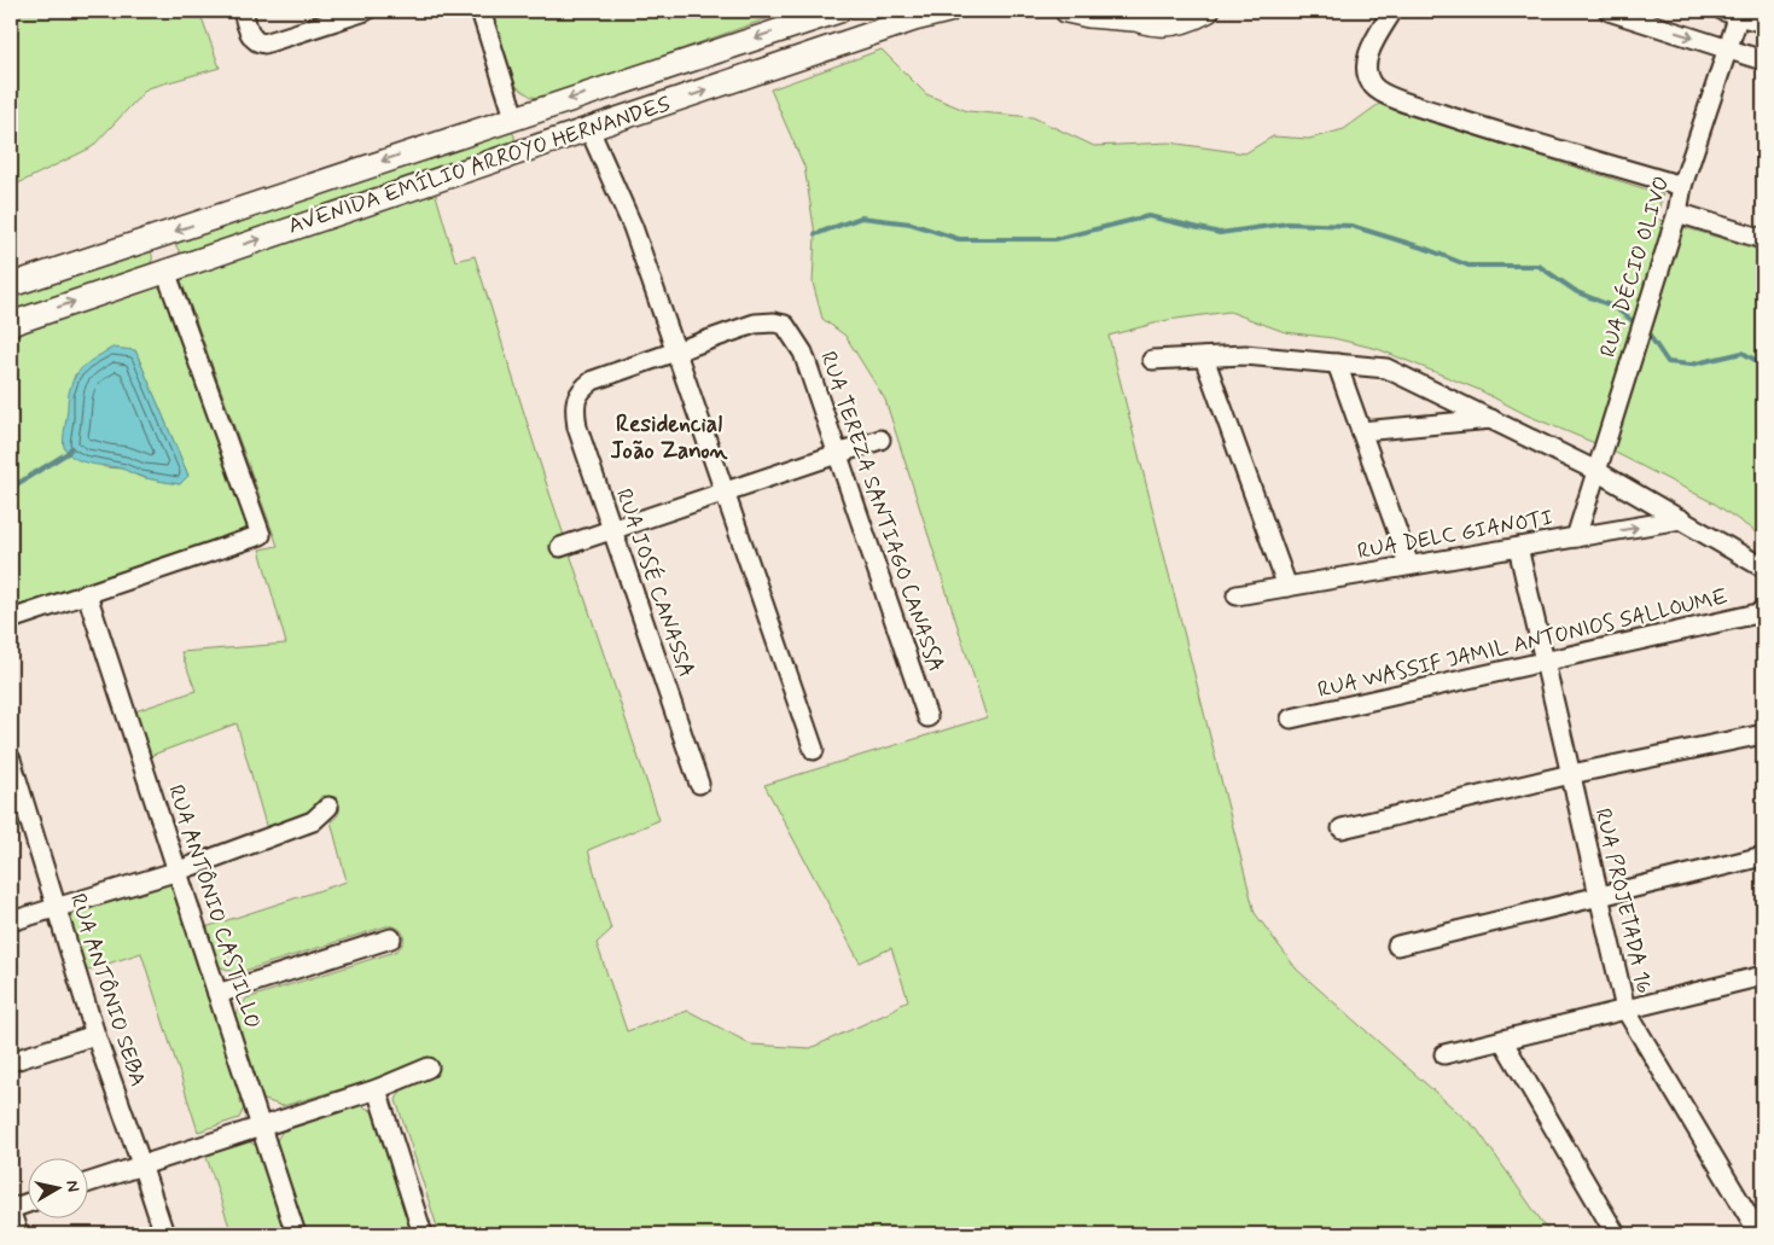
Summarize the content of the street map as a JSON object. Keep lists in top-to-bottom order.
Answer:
{
  "streets": {
    "main road": ["AVENIDA EMÍLIO ARROYO HERNANDES"],
    "street": [
      "RUA DÉCIO OLIVO",
      "RUA TEREZA SANTIAGO CANASSA",
      "RUA DELC GIANOTI",
      "RUA JOSÉ CANASSA",
      "RUA WASSIF JAMIL ANTONIOS SALLOUME",
      "RUA PROJETADA 16",
      "RUA ANTÔNIO CASTILLO",
      "RUA ANTÔNIO SEBA"
    ]
  },
  "crossings": [
    ["RUA DÉCIO OLIVO", "RUA DELC GIANOTI"],
    ["RUA TEREZA SANTIAGO CANASSA", "RUA JOSÉ CANASSA"],
    ["RUA DELC GIANOTI", "RUA PROJETADA 16"],
    ["RUA WASSIF JAMIL ANTONIOS SALLOUME", "RUA PROJETADA 16"]
  ],
  "districts": ["Residencial João Zanon"],
  "north": "right"
}
